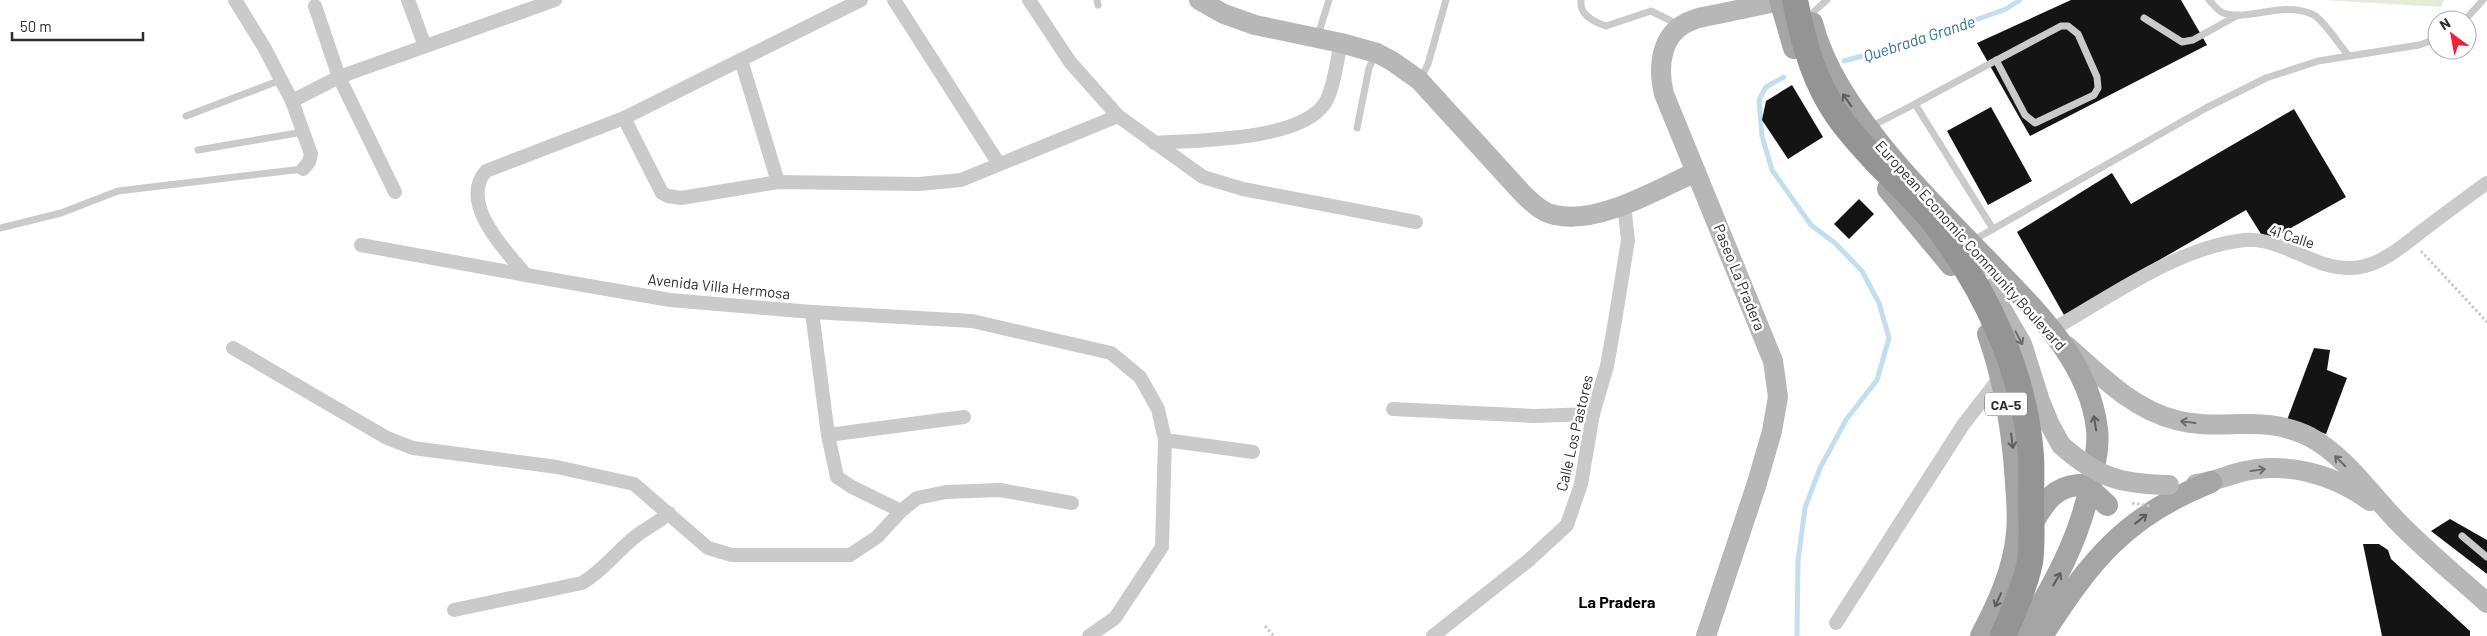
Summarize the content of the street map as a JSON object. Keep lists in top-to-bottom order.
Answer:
{
  "streets": {
    "main road": ["European Economic Community Boulevard", "CA-5"],
    "street": [
      "41 Calle",
      "Paseo La Pradera",
      "Avenida Villa Hermosa",
      "Calle Los Pastores"
    ]
  },
  "crossings": [
    ["41 Calle", "European Economic Community Boulevard"],
    ["European Economic Community Boulevard", "Paseo La Pradera"]
  ],
  "districts": ["La Pradera"],
  "water": ["Quebrada Grande"],
  "scale_bar": "50 m",
  "north": "top left"
}
